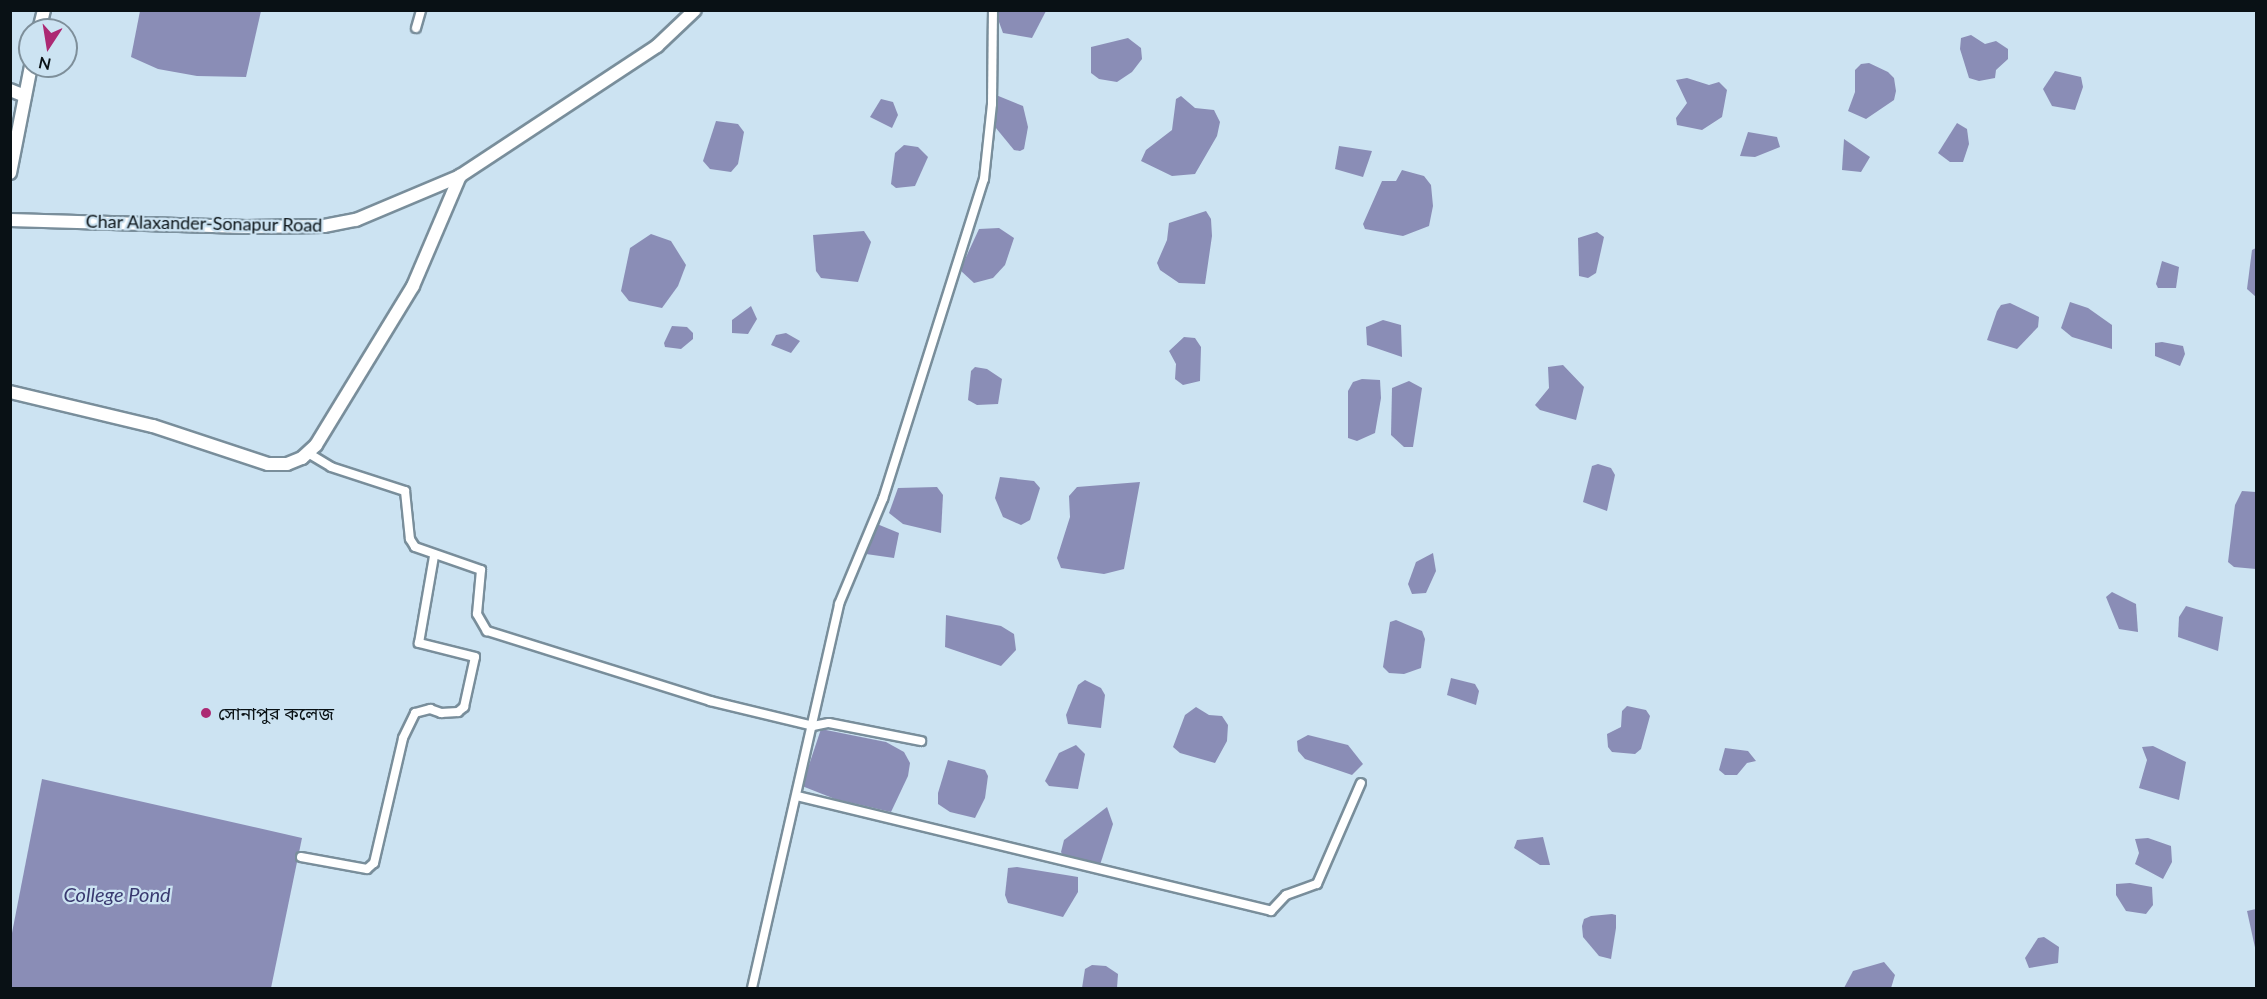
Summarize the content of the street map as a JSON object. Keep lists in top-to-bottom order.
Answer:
{
  "streets": {
    "main road": ["Char Alaxander-Sonapur Road"]
  },
  "water": ["College Pond"],
  "places": ["সোনাপুর কলেজ"],
  "north": "bottom"
}
